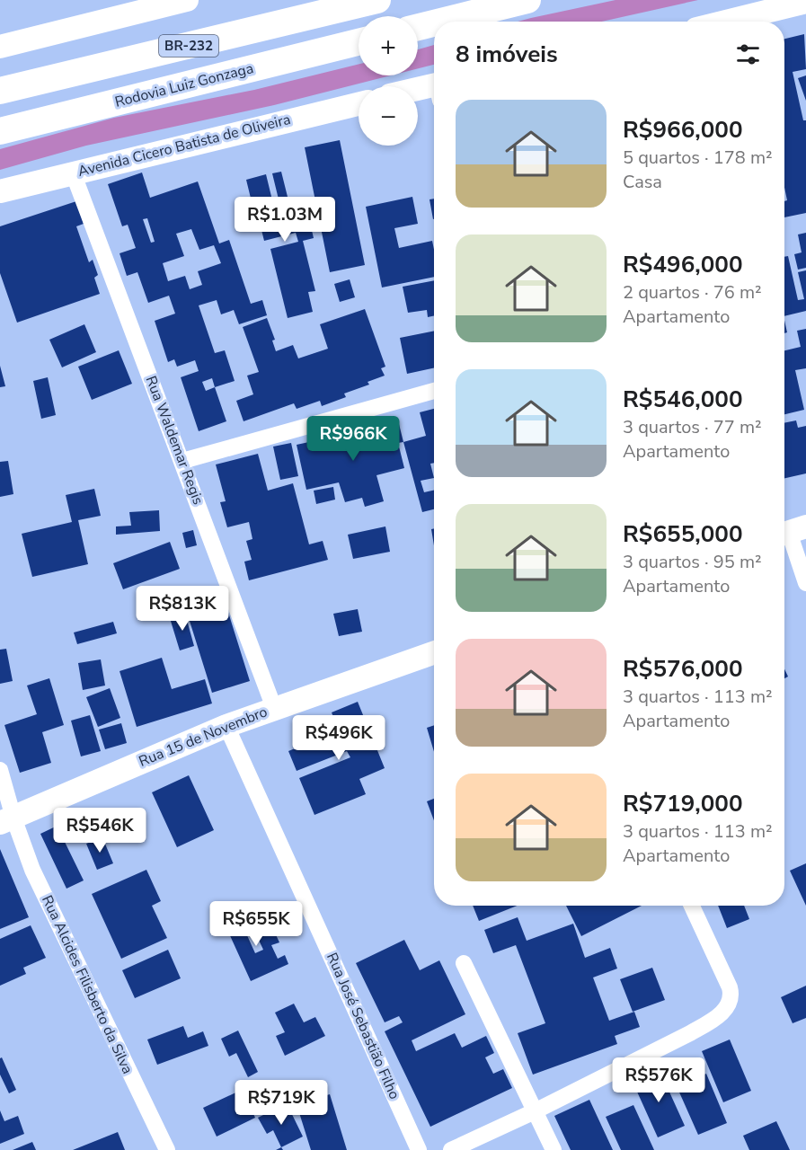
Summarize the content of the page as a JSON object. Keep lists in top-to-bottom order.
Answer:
{
  "streets": {
    "highway": ["BR-232", "Rodovia Luiz Gonzaga"],
    "main road": ["Avenida Cicero Batista de Oliveira", "Rua 15 de Novembro"],
    "street": ["Rua Waldemar Regis", "Rua Alcides Filisberto da Silva", "Rua José Sebastião Filho"]
  },
  "crossings": [
    ["Avenida Cicero Batista de Oliveira", "Rua Waldemar Regis"],
    ["Rua Waldemar Regis", "Rua 15 de Novembro"],
    ["Rua 15 de Novembro", "Rua Alcides Filisberto da Silva"],
    ["Rua 15 de Novembro", "Rua José Sebastião Filho"]
  ],
  "page": {
    "map_buttons": ["+", "−"],
    "heading": "8 imóveis",
    "list": [
      {
        "name": "R$966,000",
        "note": "5 quartos · 178 m² · Casa"
      },
      {
        "name": "R$496,000",
        "note": "2 quartos · 76 m² · Apartamento"
      },
      {
        "name": "R$546,000",
        "note": "3 quartos · 77 m² · Apartamento"
      },
      {
        "name": "R$655,000",
        "note": "3 quartos · 95 m² · Apartamento"
      },
      {
        "name": "R$576,000",
        "note": "3 quartos · 113 m² · Apartamento"
      },
      {
        "name": "R$719,000",
        "note": "3 quartos · 113 m² · Apartamento"
      }
    ],
    "price": [
      "R$1.03M",
      "R$966K",
      "R$813K",
      "R$496K",
      "R$546K",
      "R$655K",
      "R$576K",
      "R$719K"
    ]
  }
}
